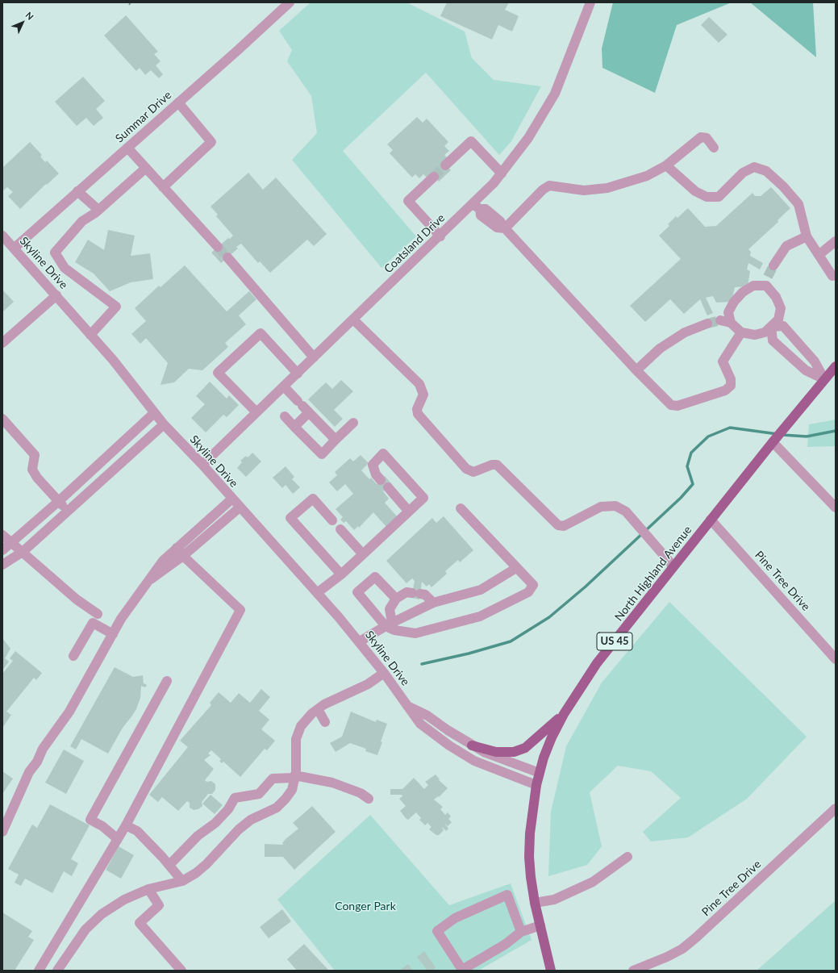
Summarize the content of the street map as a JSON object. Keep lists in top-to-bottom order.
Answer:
{
  "streets": {
    "main road": ["North Highland Avenue", "US 45"],
    "street": [
      "Summar Drive",
      "Coatsland Drive",
      "Skyline Drive",
      "Pine Tree Drive"
    ]
  },
  "crossings": [
    ["Summar Drive", "Skyline Drive"],
    ["Coatsland Drive", "Skyline Drive"],
    ["Skyline Drive", "North Highland Avenue"],
    ["North Highland Avenue", "Pine Tree Drive"]
  ],
  "parks": ["Conger Park"],
  "north": "top right"
}
